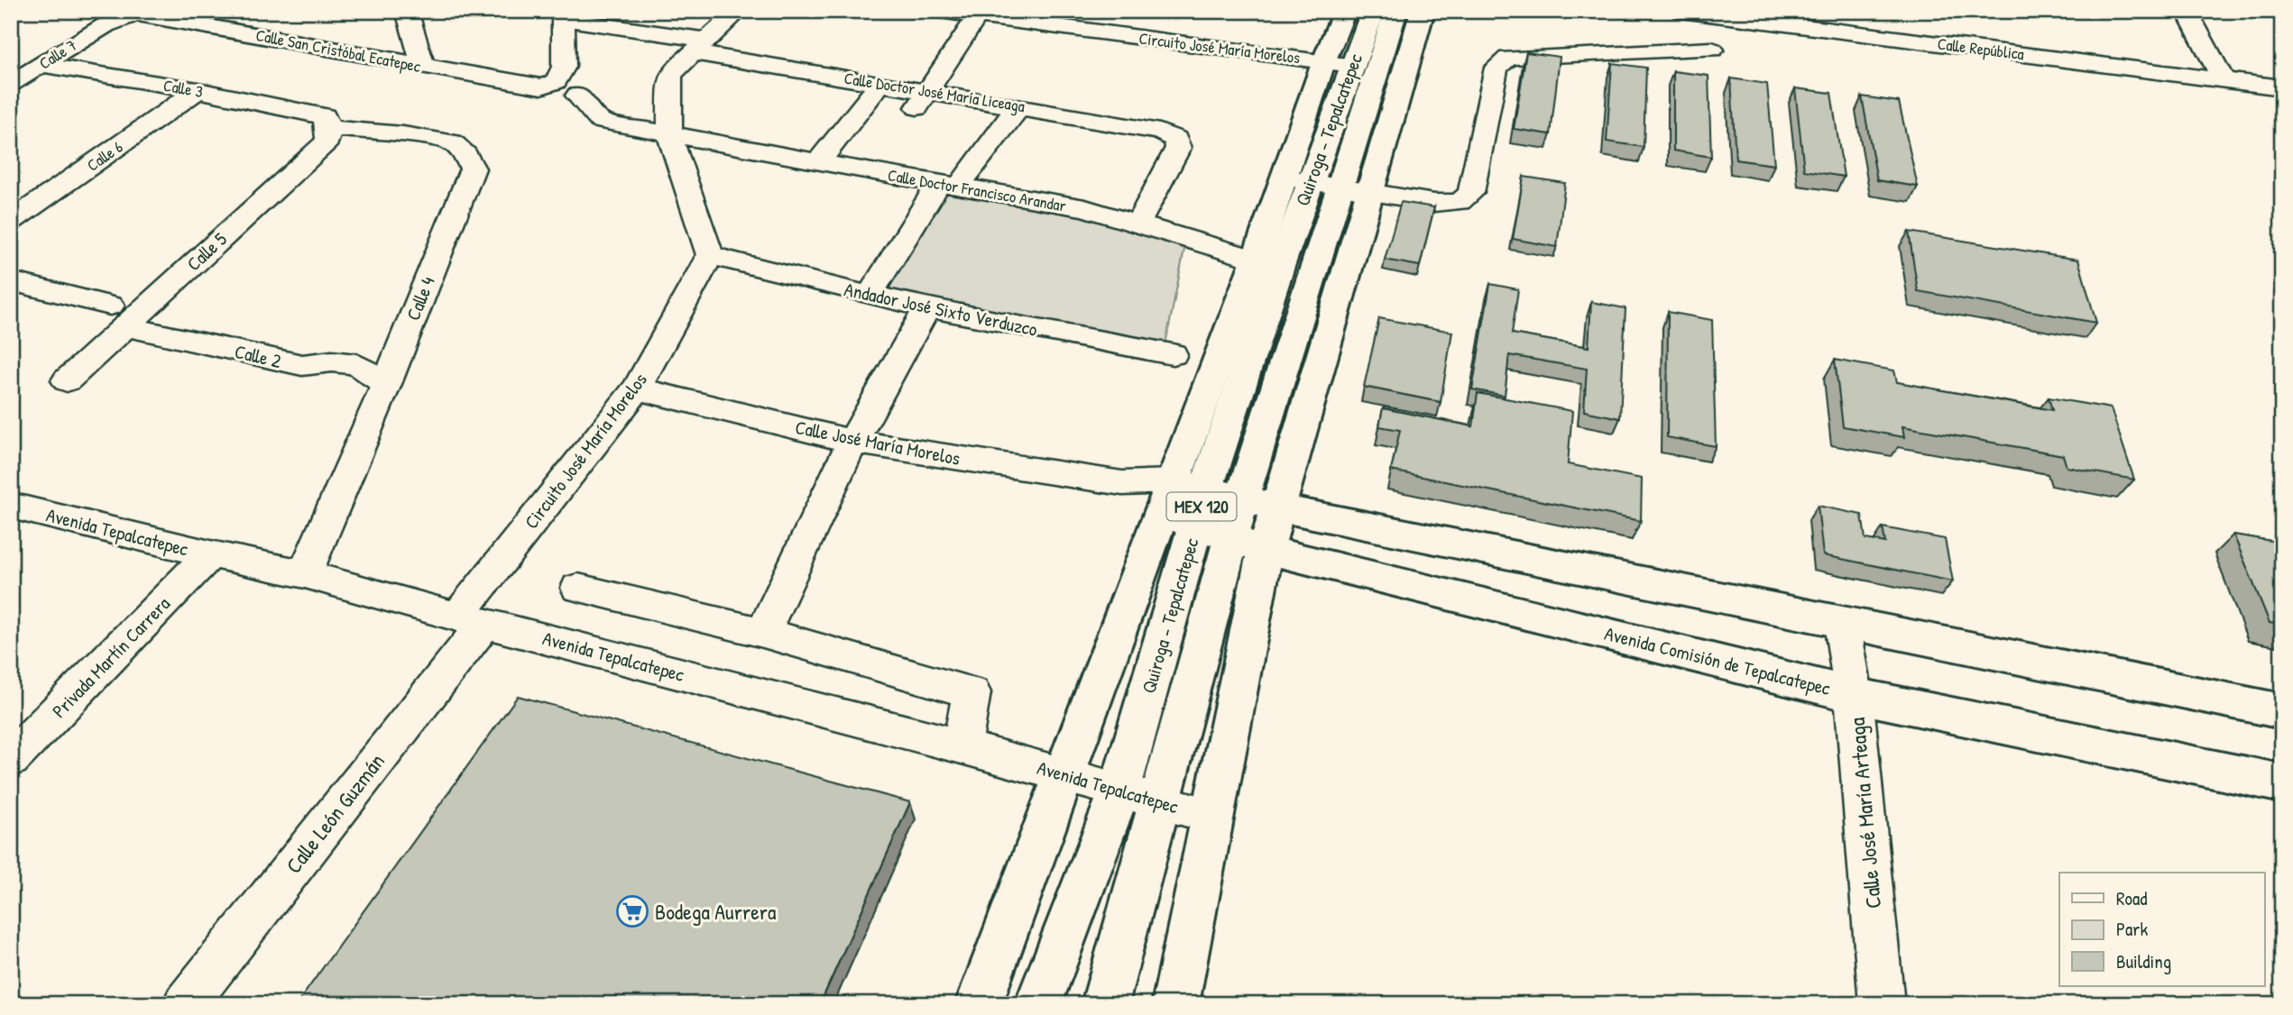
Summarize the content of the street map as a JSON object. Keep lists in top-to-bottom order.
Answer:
{
  "streets": {
    "street": [
      "Circuito José María Morelos",
      "Calle República",
      "Calle San Cristóbal Ecatepec",
      "Calle 7",
      "Calle 3",
      "Calle Doctor José María Liceaga",
      "Quiroga - Tepalcatepec",
      "Calle 6",
      "Calle Doctor Francisco Arandar",
      "Calle 5",
      "Calle 4",
      "Andador José Sixto Verduzco",
      "Calle 2",
      "Calle José María Morelos",
      "MEX 120",
      "Avenida Tepalcatepec",
      "Privada Martín Carrera",
      "Avenida Comisión de Tepalcatepec",
      "Calle León Guzmán",
      "Calle José María Arteaga"
    ]
  },
  "crossings": [
    ["Circuito José María Morelos", "Quiroga - Tepalcatepec"],
    ["Circuito José María Morelos", "Andador José Sixto Verduzco"],
    ["Circuito José María Morelos", "Calle José María Morelos"],
    ["Circuito José María Morelos", "Avenida Tepalcatepec"],
    ["Circuito José María Morelos", "Calle León Guzmán"],
    ["Calle San Cristóbal Ecatepec", "Calle 7"],
    ["Calle San Cristóbal Ecatepec", "Calle Doctor José María Liceaga"],
    ["Calle 7", "Calle 3"],
    ["Calle 3", "Calle 6"],
    ["Calle 3", "Calle 5"],
    ["Calle 3", "Calle 4"],
    ["Calle Doctor José María Liceaga", "Calle Doctor Francisco Arandar"],
    ["Quiroga - Tepalcatepec", "Avenida Tepalcatepec"],
    ["Quiroga - Tepalcatepec", "Avenida Comisión de Tepalcatepec"],
    ["Calle 5", "Calle 4"],
    ["Calle 5", "Calle 2"],
    ["Calle 4", "Calle 2"],
    ["Calle 4", "Avenida Tepalcatepec"],
    ["Calle José María Morelos", "Avenida Comisión de Tepalcatepec"],
    ["Avenida Tepalcatepec", "Privada Martín Carrera"],
    ["Avenida Tepalcatepec", "Calle León Guzmán"],
    ["Avenida Comisión de Tepalcatepec", "Calle José María Arteaga"]
  ],
  "places": {
    "supermarket": ["Bodega Aurrera"]
  },
  "legend": ["Road", "Park", "Building"]
}
